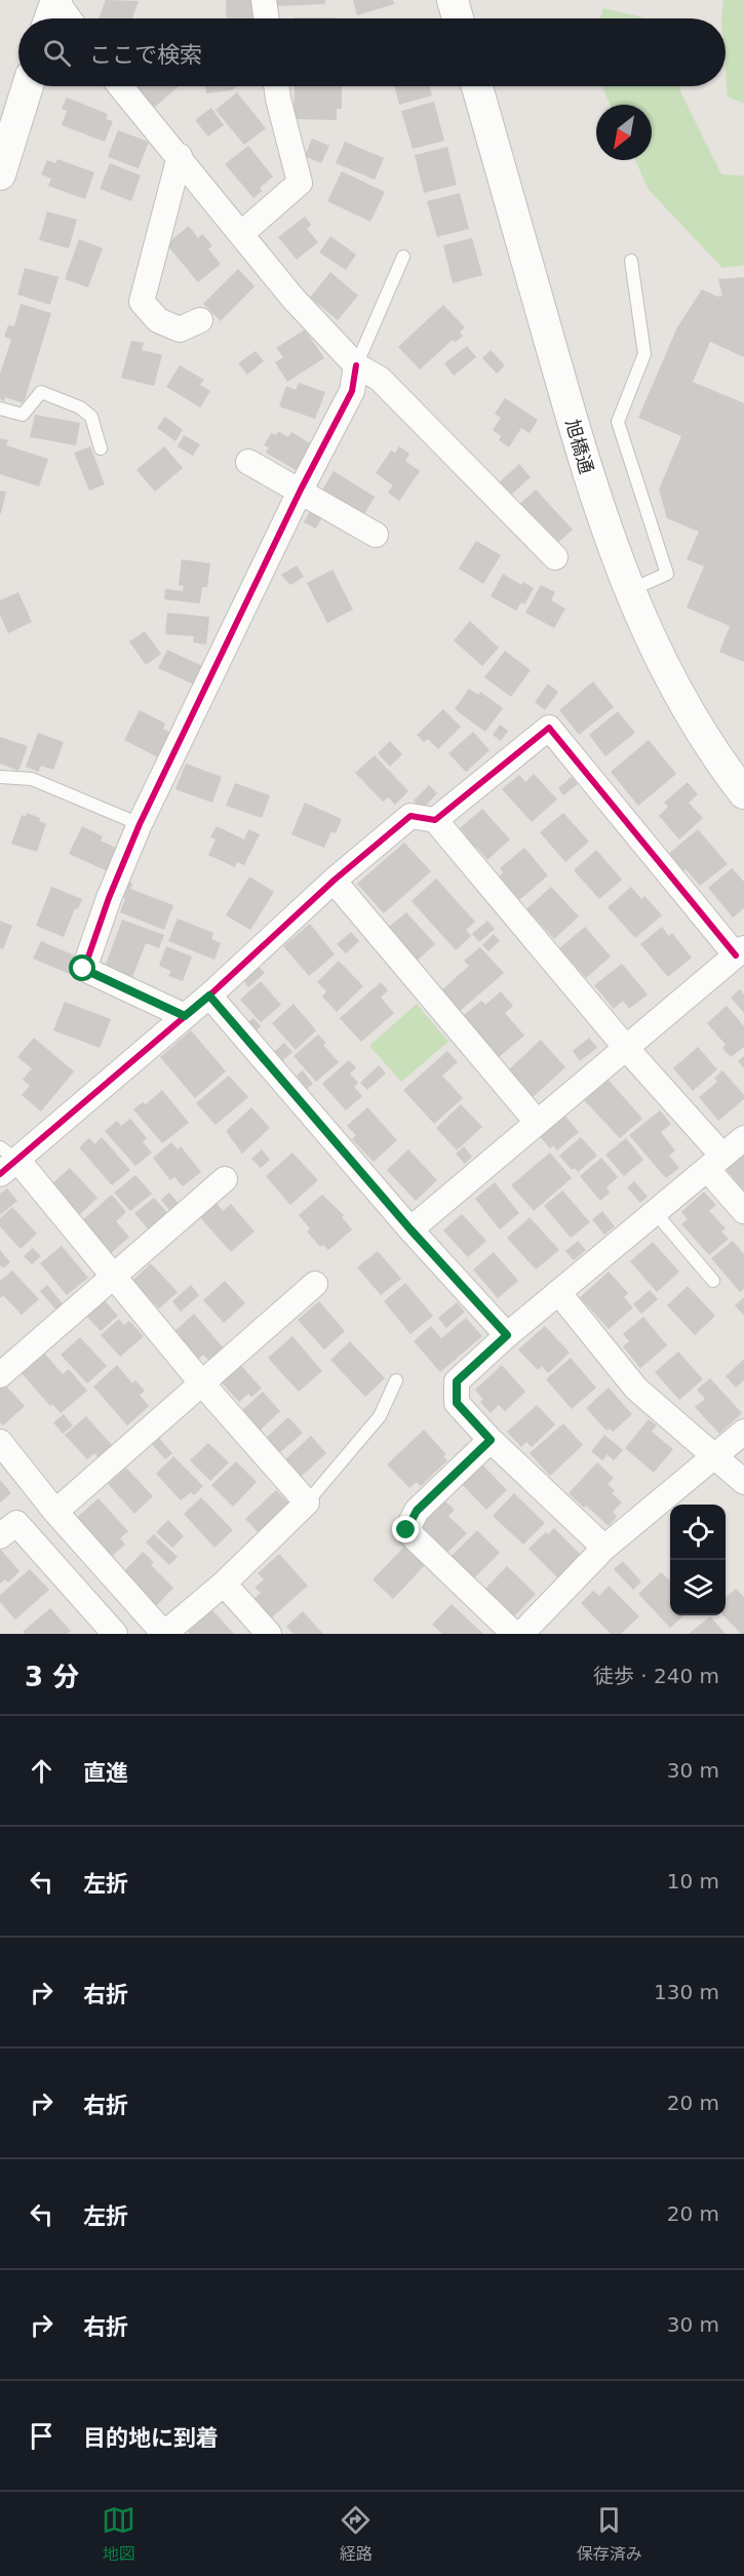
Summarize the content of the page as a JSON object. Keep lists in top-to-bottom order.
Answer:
{
  "streets": {
    "street": ["旭橋通"]
  },
  "north": "bottom left",
  "page": {
    "search": "ここで検索",
    "heading": ["3 分", "徒歩 · 240 m"],
    "list": [
      ["直進", "30 m"],
      ["左折", "10 m"],
      ["右折", "130 m"],
      ["右折", "20 m"],
      ["左折", "20 m"],
      ["右折", "30 m"],
      "目的地に到着"
    ],
    "nav": ["地図", "経路", "保存済み"]
  }
}
